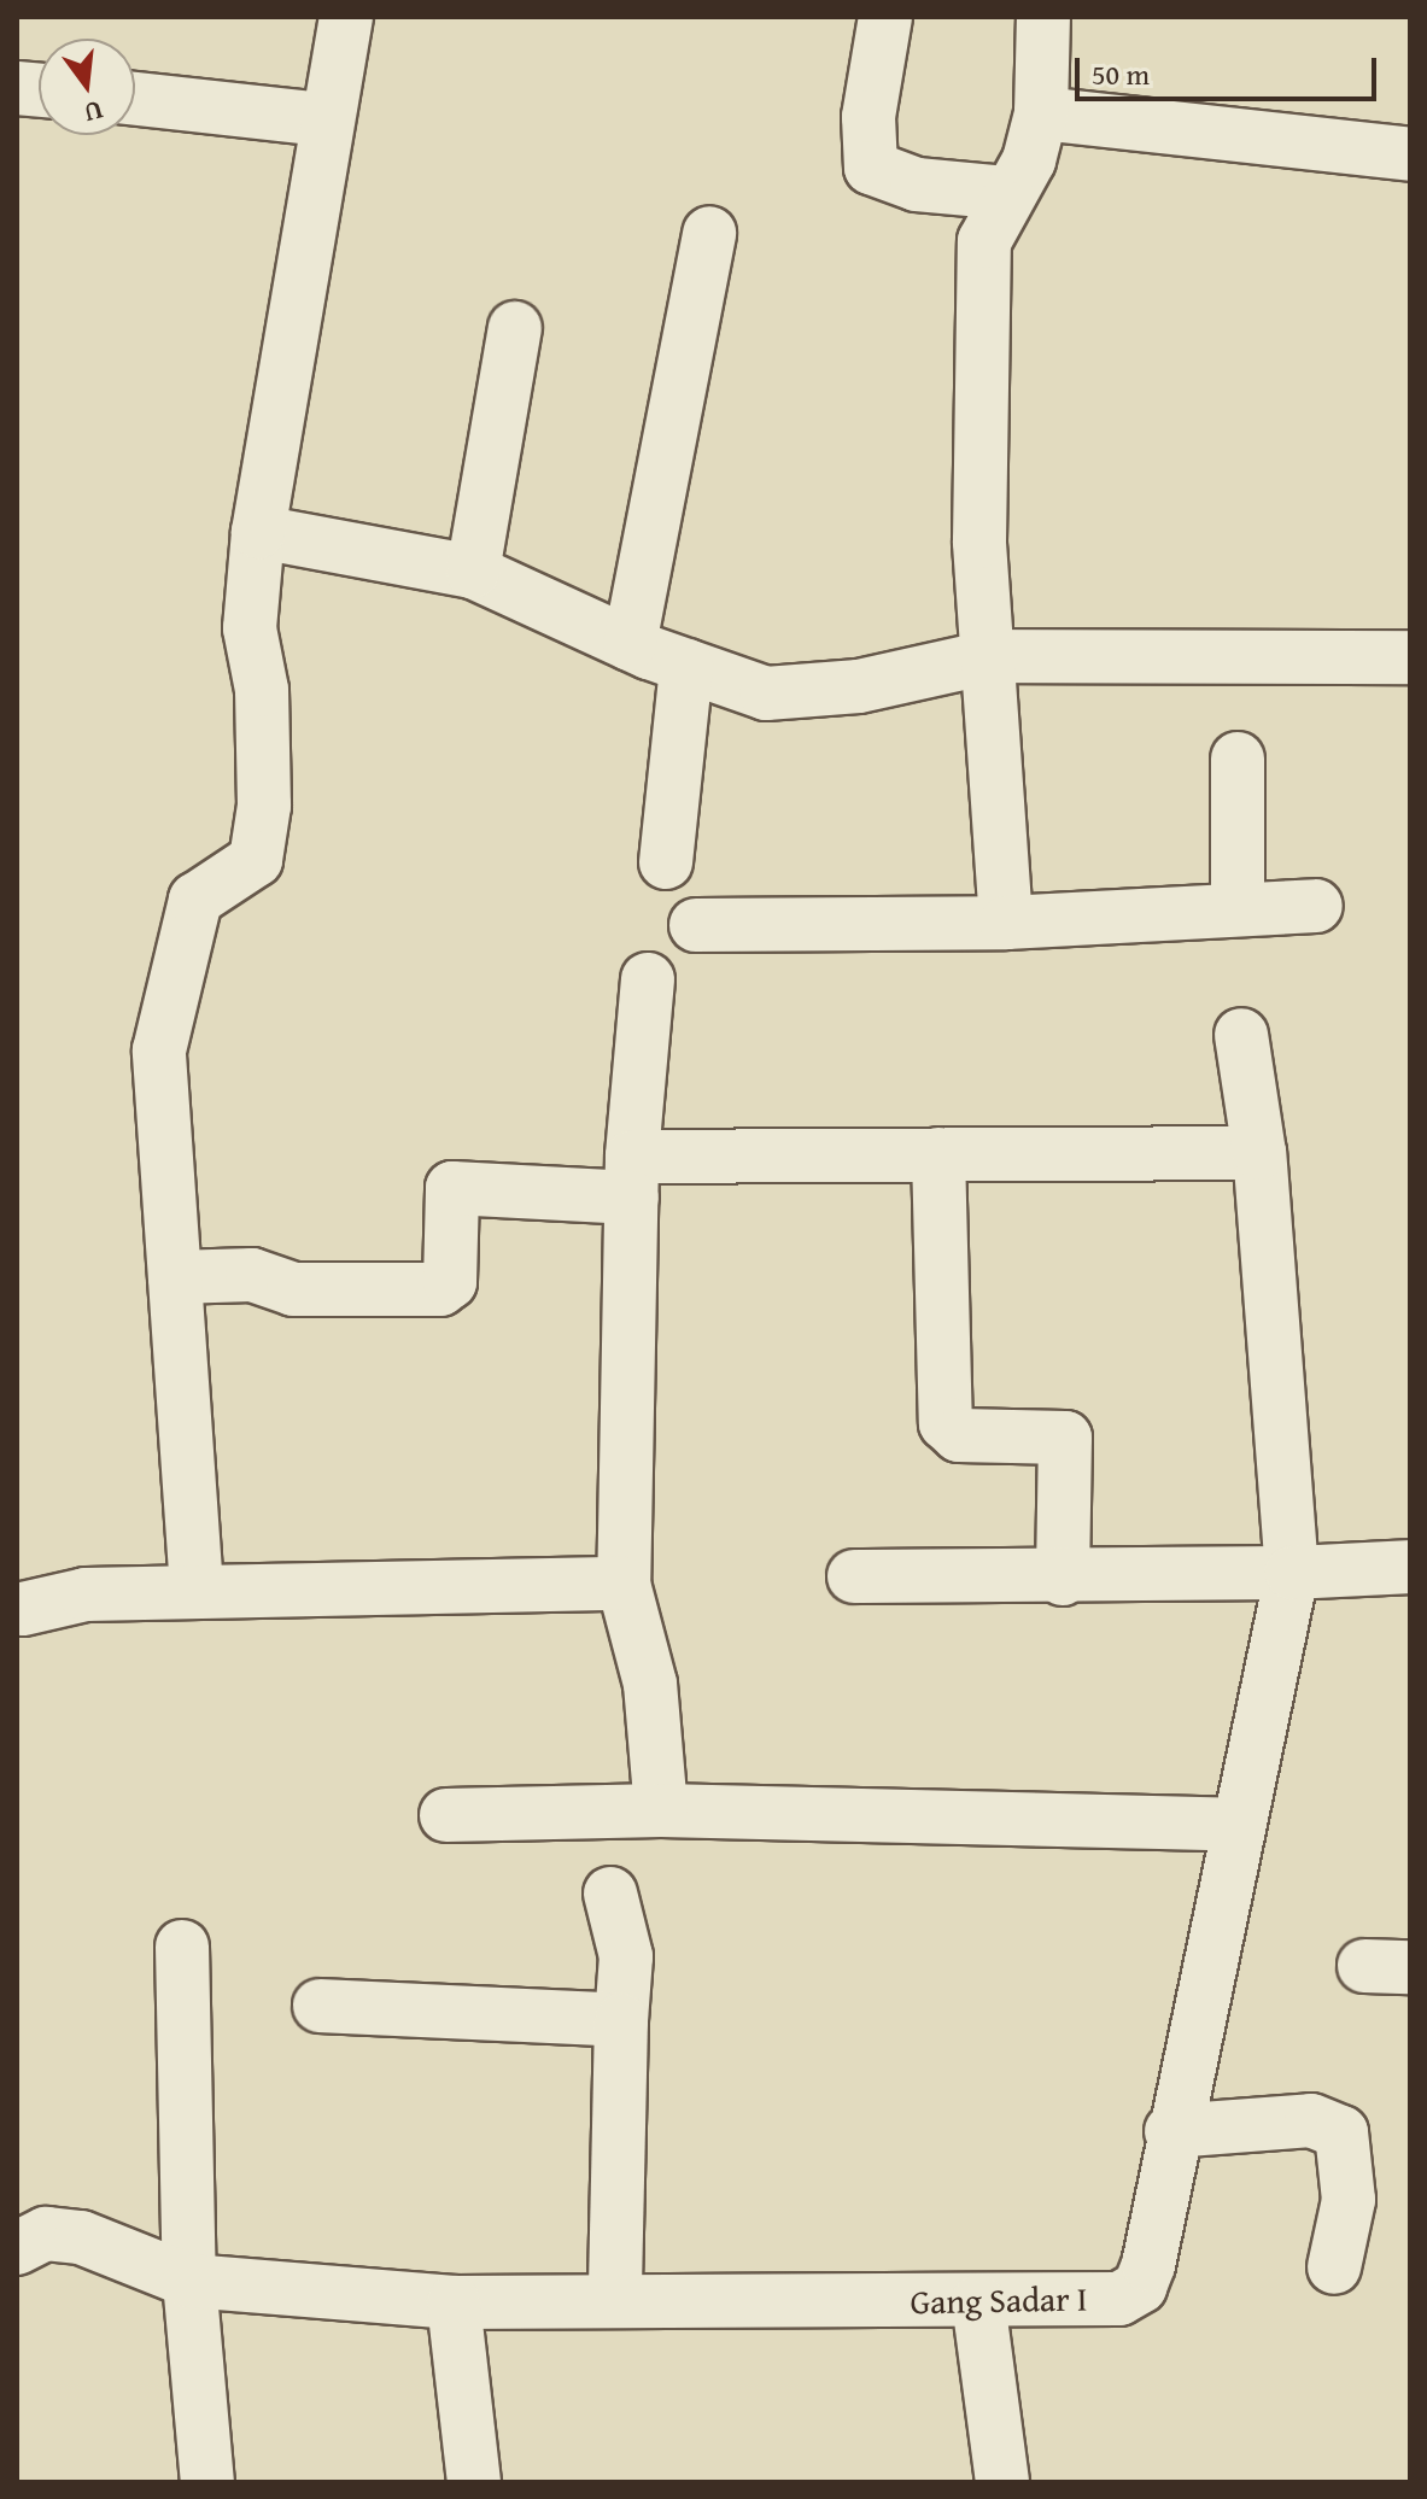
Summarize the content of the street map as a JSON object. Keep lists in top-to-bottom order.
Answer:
{
  "streets": {
    "street": ["Gang Sadar I"]
  },
  "scale_bar": "50 m",
  "north": "bottom"
}
